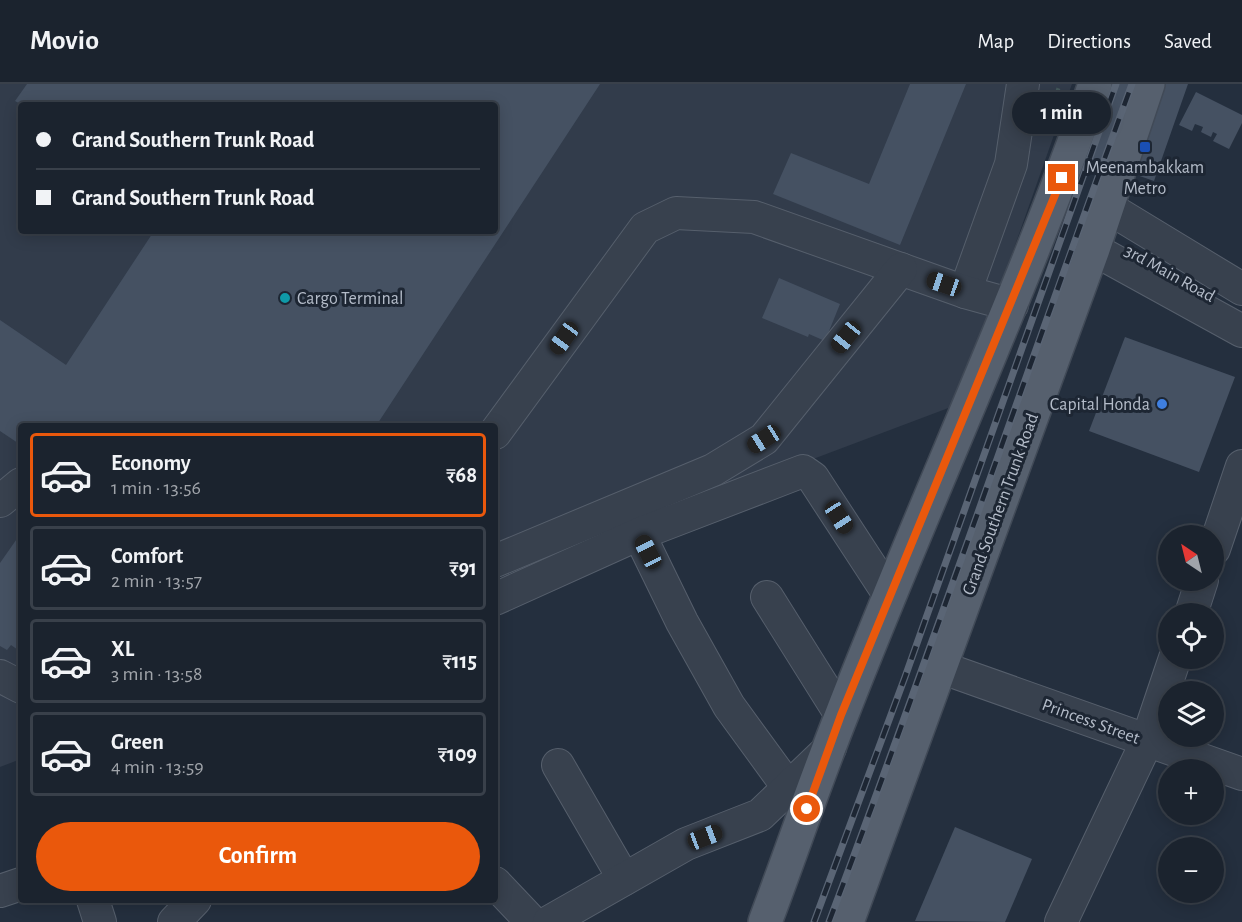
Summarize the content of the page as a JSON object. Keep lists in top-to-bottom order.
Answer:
{
  "streets": {
    "main road": ["Grand Southern Trunk Road"],
    "street": ["3rd Main Road", "Princess Street"]
  },
  "crossings": [
    ["3rd Main Road", "Grand Southern Trunk Road"],
    ["Grand Southern Trunk Road", "Princess Street"]
  ],
  "places": {
    "transit": ["Meenambakkam Metro"],
    "other": ["Cargo Terminal", "Capital Honda"]
  },
  "north": "top left",
  "page": {
    "header": "Movio",
    "nav": ["Map", "Directions", "Saved"],
    "bubble": "1 min",
    "banner": ["Grand Southern Trunk Road", "Grand Southern Trunk Road"],
    "list": [
      {
        "name": "Economy",
        "note": "1 min · 13:56",
        "value": "₹68"
      },
      {
        "name": "Comfort",
        "note": "2 min · 13:57",
        "value": "₹91"
      },
      {
        "name": "XL",
        "note": "3 min · 13:58",
        "value": "₹115"
      },
      {
        "name": "Green",
        "note": "4 min · 13:59",
        "value": "₹109"
      }
    ],
    "map_buttons": ["+", "−"],
    "buttons": "Confirm"
  }
}
